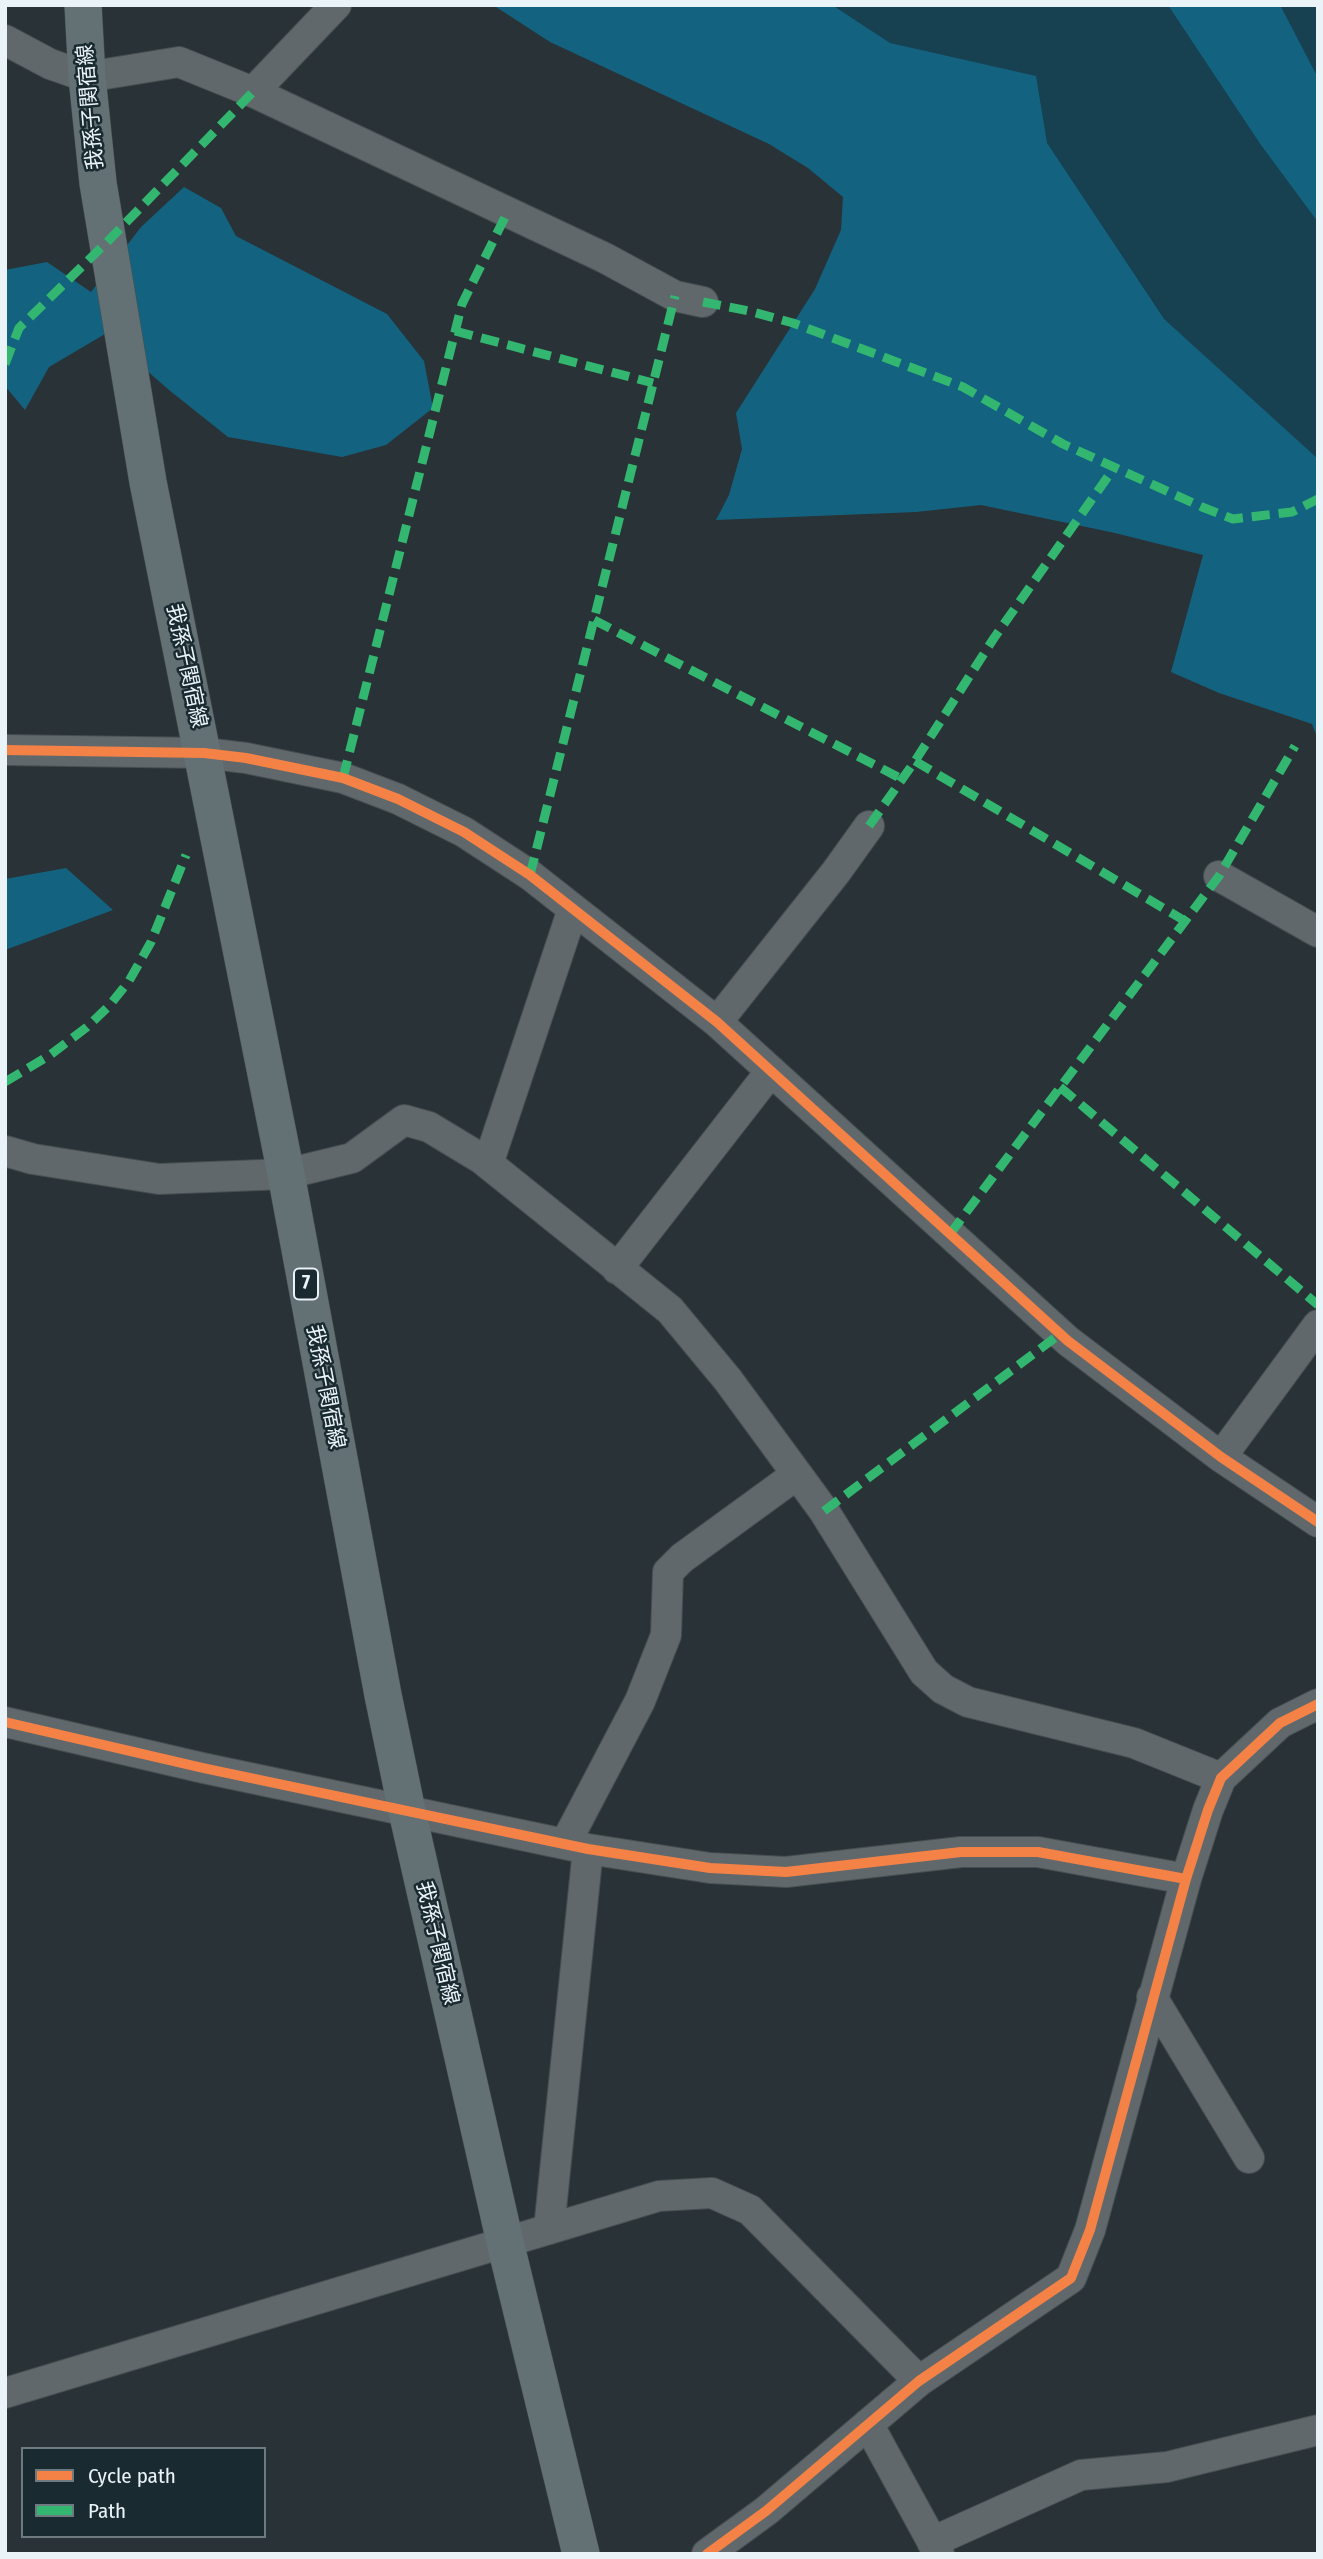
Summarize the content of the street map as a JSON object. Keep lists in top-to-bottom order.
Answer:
{
  "streets": {
    "main road": ["我孫子関宿線", "7"]
  },
  "legend": ["Cycle path", "Path"]
}
